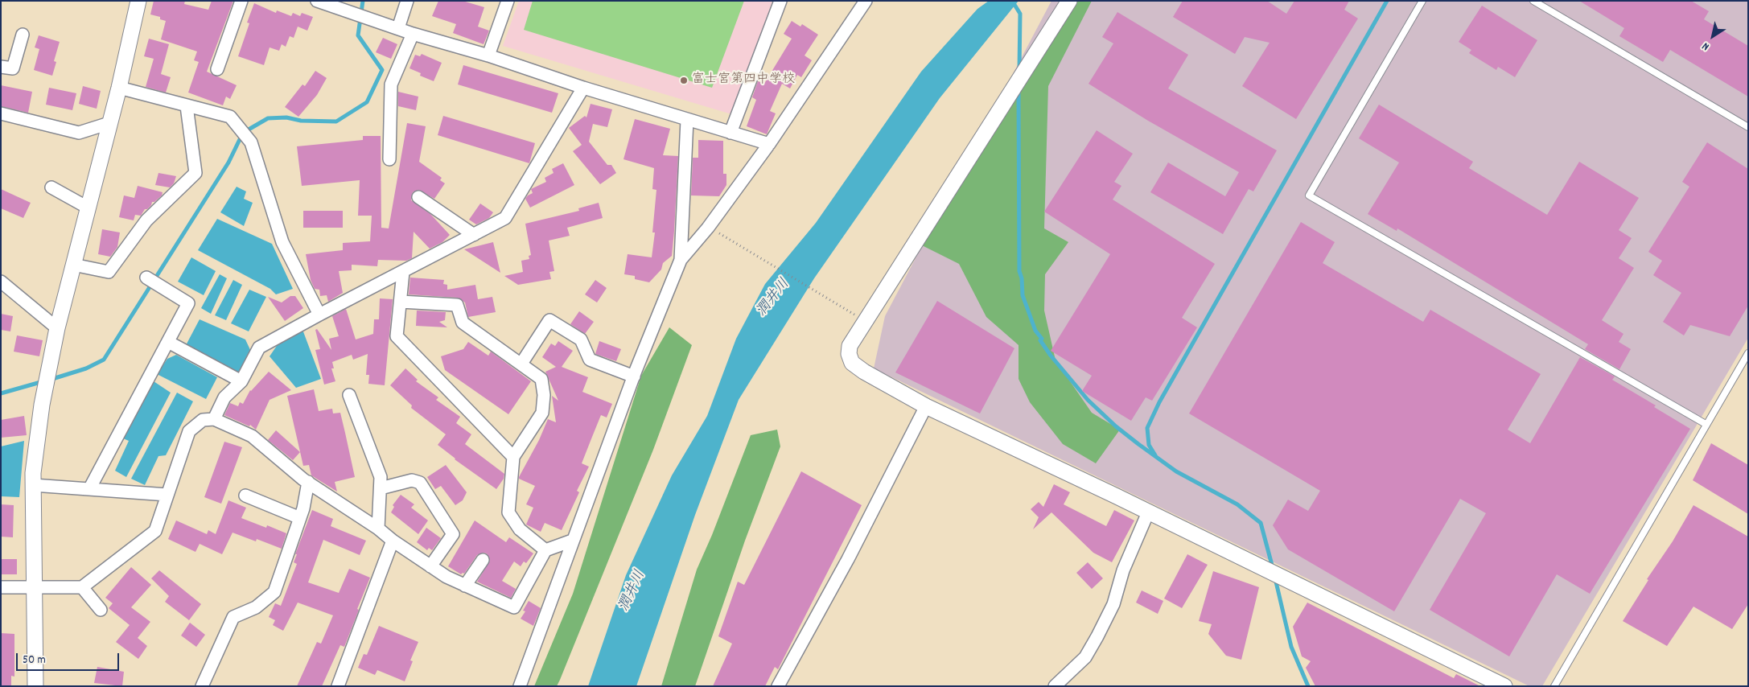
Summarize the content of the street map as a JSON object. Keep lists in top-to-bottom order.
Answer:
{
  "water": ["潤井川"],
  "places": ["富士宮第四中学校"],
  "scale_bar": "50 m",
  "north": "bottom left"
}
